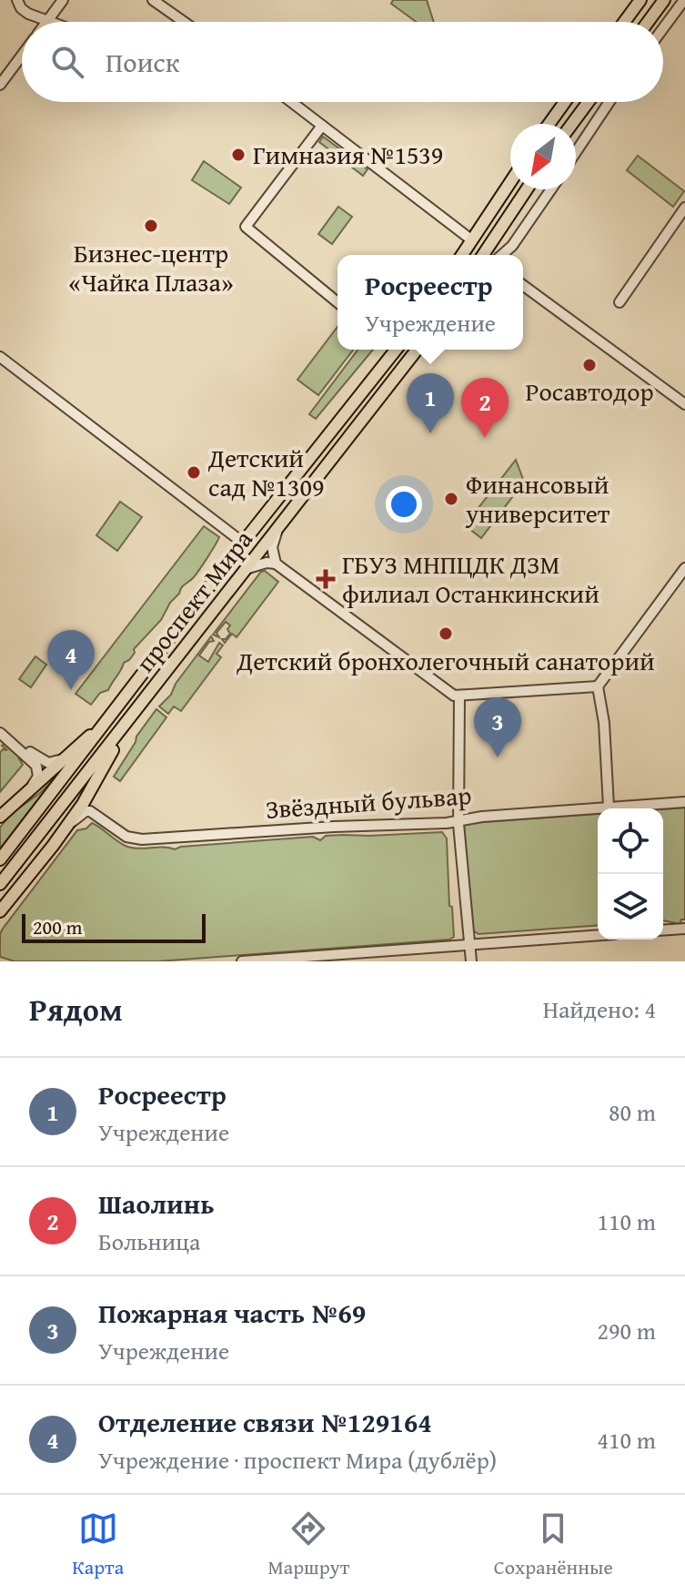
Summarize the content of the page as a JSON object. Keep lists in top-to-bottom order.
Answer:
{
  "streets": {
    "main road": ["проспект Мира"],
    "street": ["Звёздный бульвар"]
  },
  "places": {
    "other": [
      "Гимназия №1539",
      "Бизнес-центр «Чайка Плаза»",
      "Росавтодор",
      "Детский сад №1309",
      "Финансовый университет",
      "Детский бронхолегочный санаторий"
    ],
    "health": ["ГБУЗ МНПЦДК ДЗМ филиал Останкинский"]
  },
  "scale_bar": "200 m",
  "north": "bottom left",
  "page": {
    "search": "Поиск",
    "popup": ["Росреестр", "Учреждение"],
    "pins": [
      "1",
      "2",
      "4",
      "3"
    ],
    "scale": "200 m",
    "heading": ["Рядом", "Найдено: 4"],
    "list": [
      {
        "mark": "1",
        "name": "Росреестр",
        "note": "Учреждение",
        "value": "80 m"
      },
      {
        "mark": "2",
        "name": "Шаолинь",
        "note": "Больница",
        "value": "110 m"
      },
      {
        "mark": "3",
        "name": "Пожарная часть №69",
        "note": "Учреждение",
        "value": "290 m"
      },
      {
        "mark": "4",
        "name": "Отделение связи №129164",
        "note": "Учреждение · проспект Мира (дублёр)",
        "value": "410 m"
      }
    ],
    "nav": ["Карта", "Маршрут", "Сохранённые"]
  }
}
